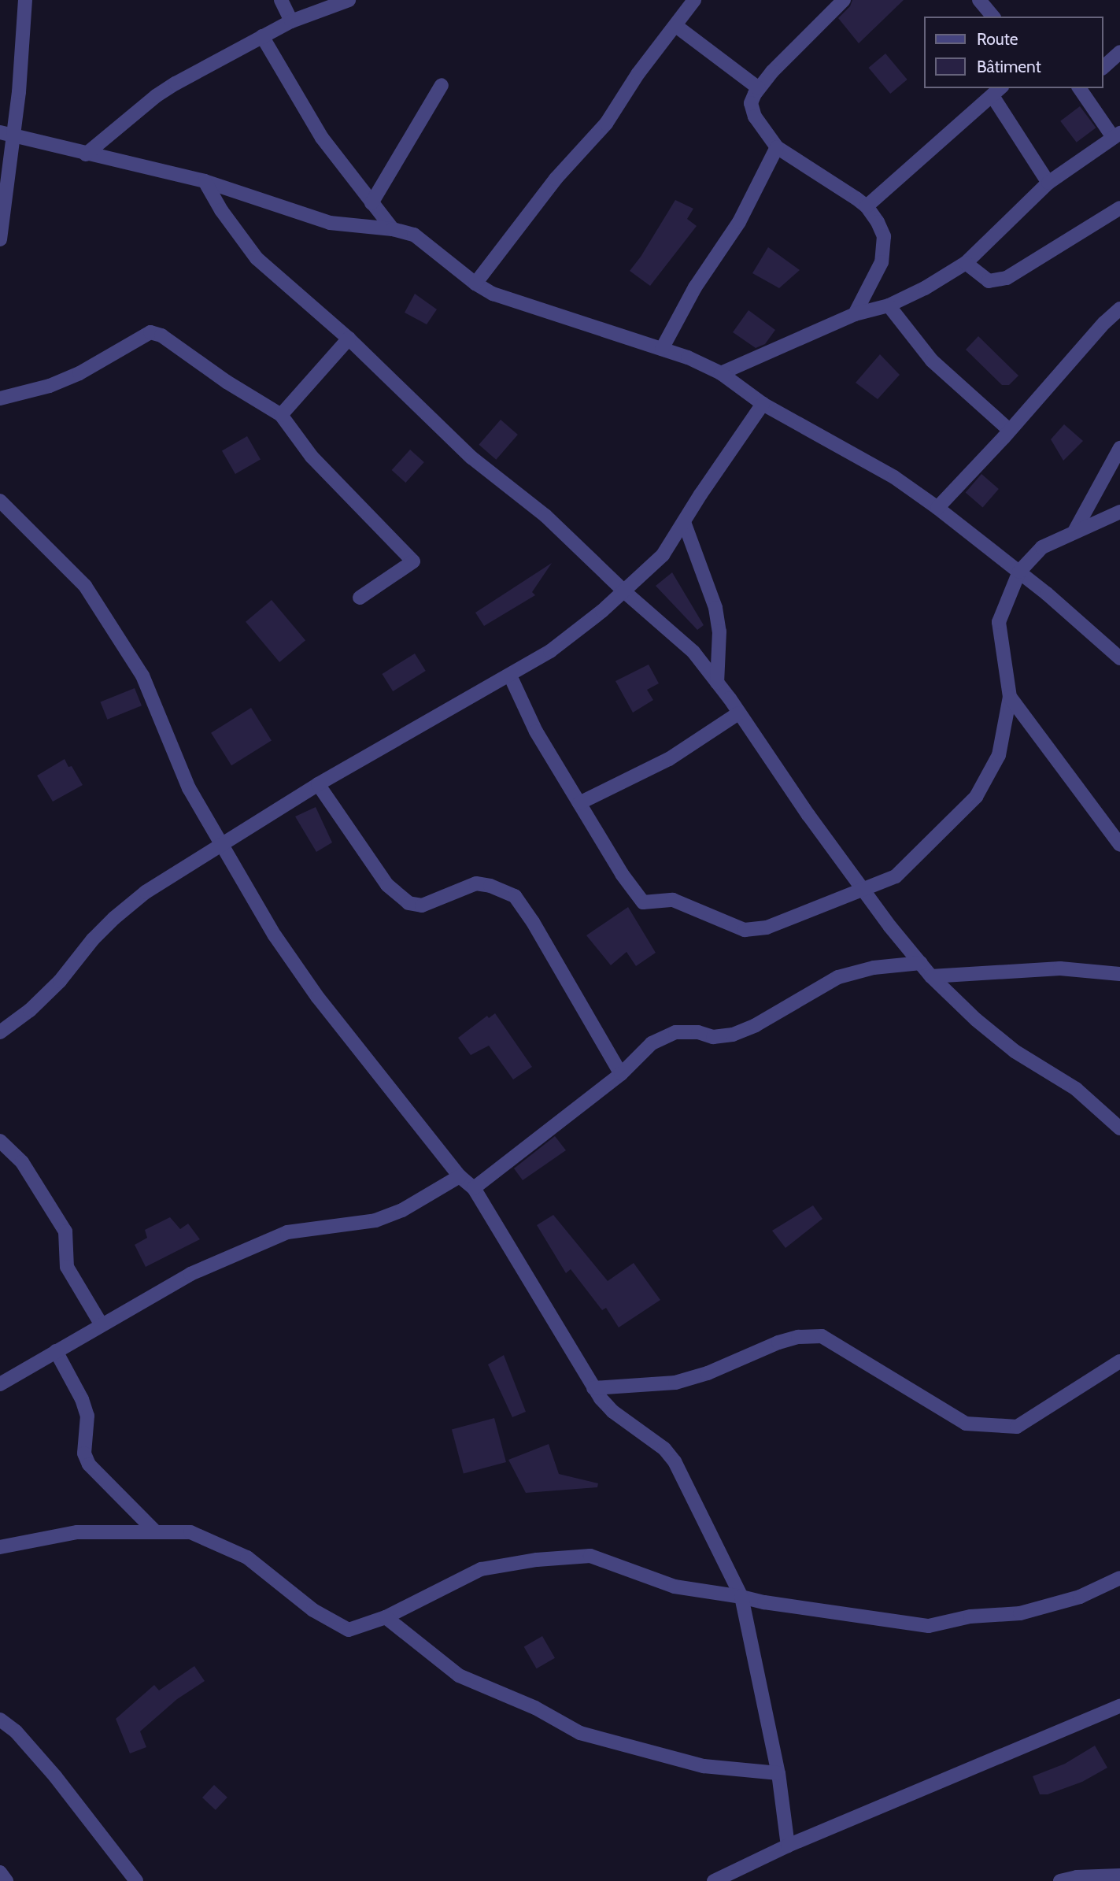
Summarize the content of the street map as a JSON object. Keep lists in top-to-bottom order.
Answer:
{
  "legend": ["Route", "Bâtiment"]
}
